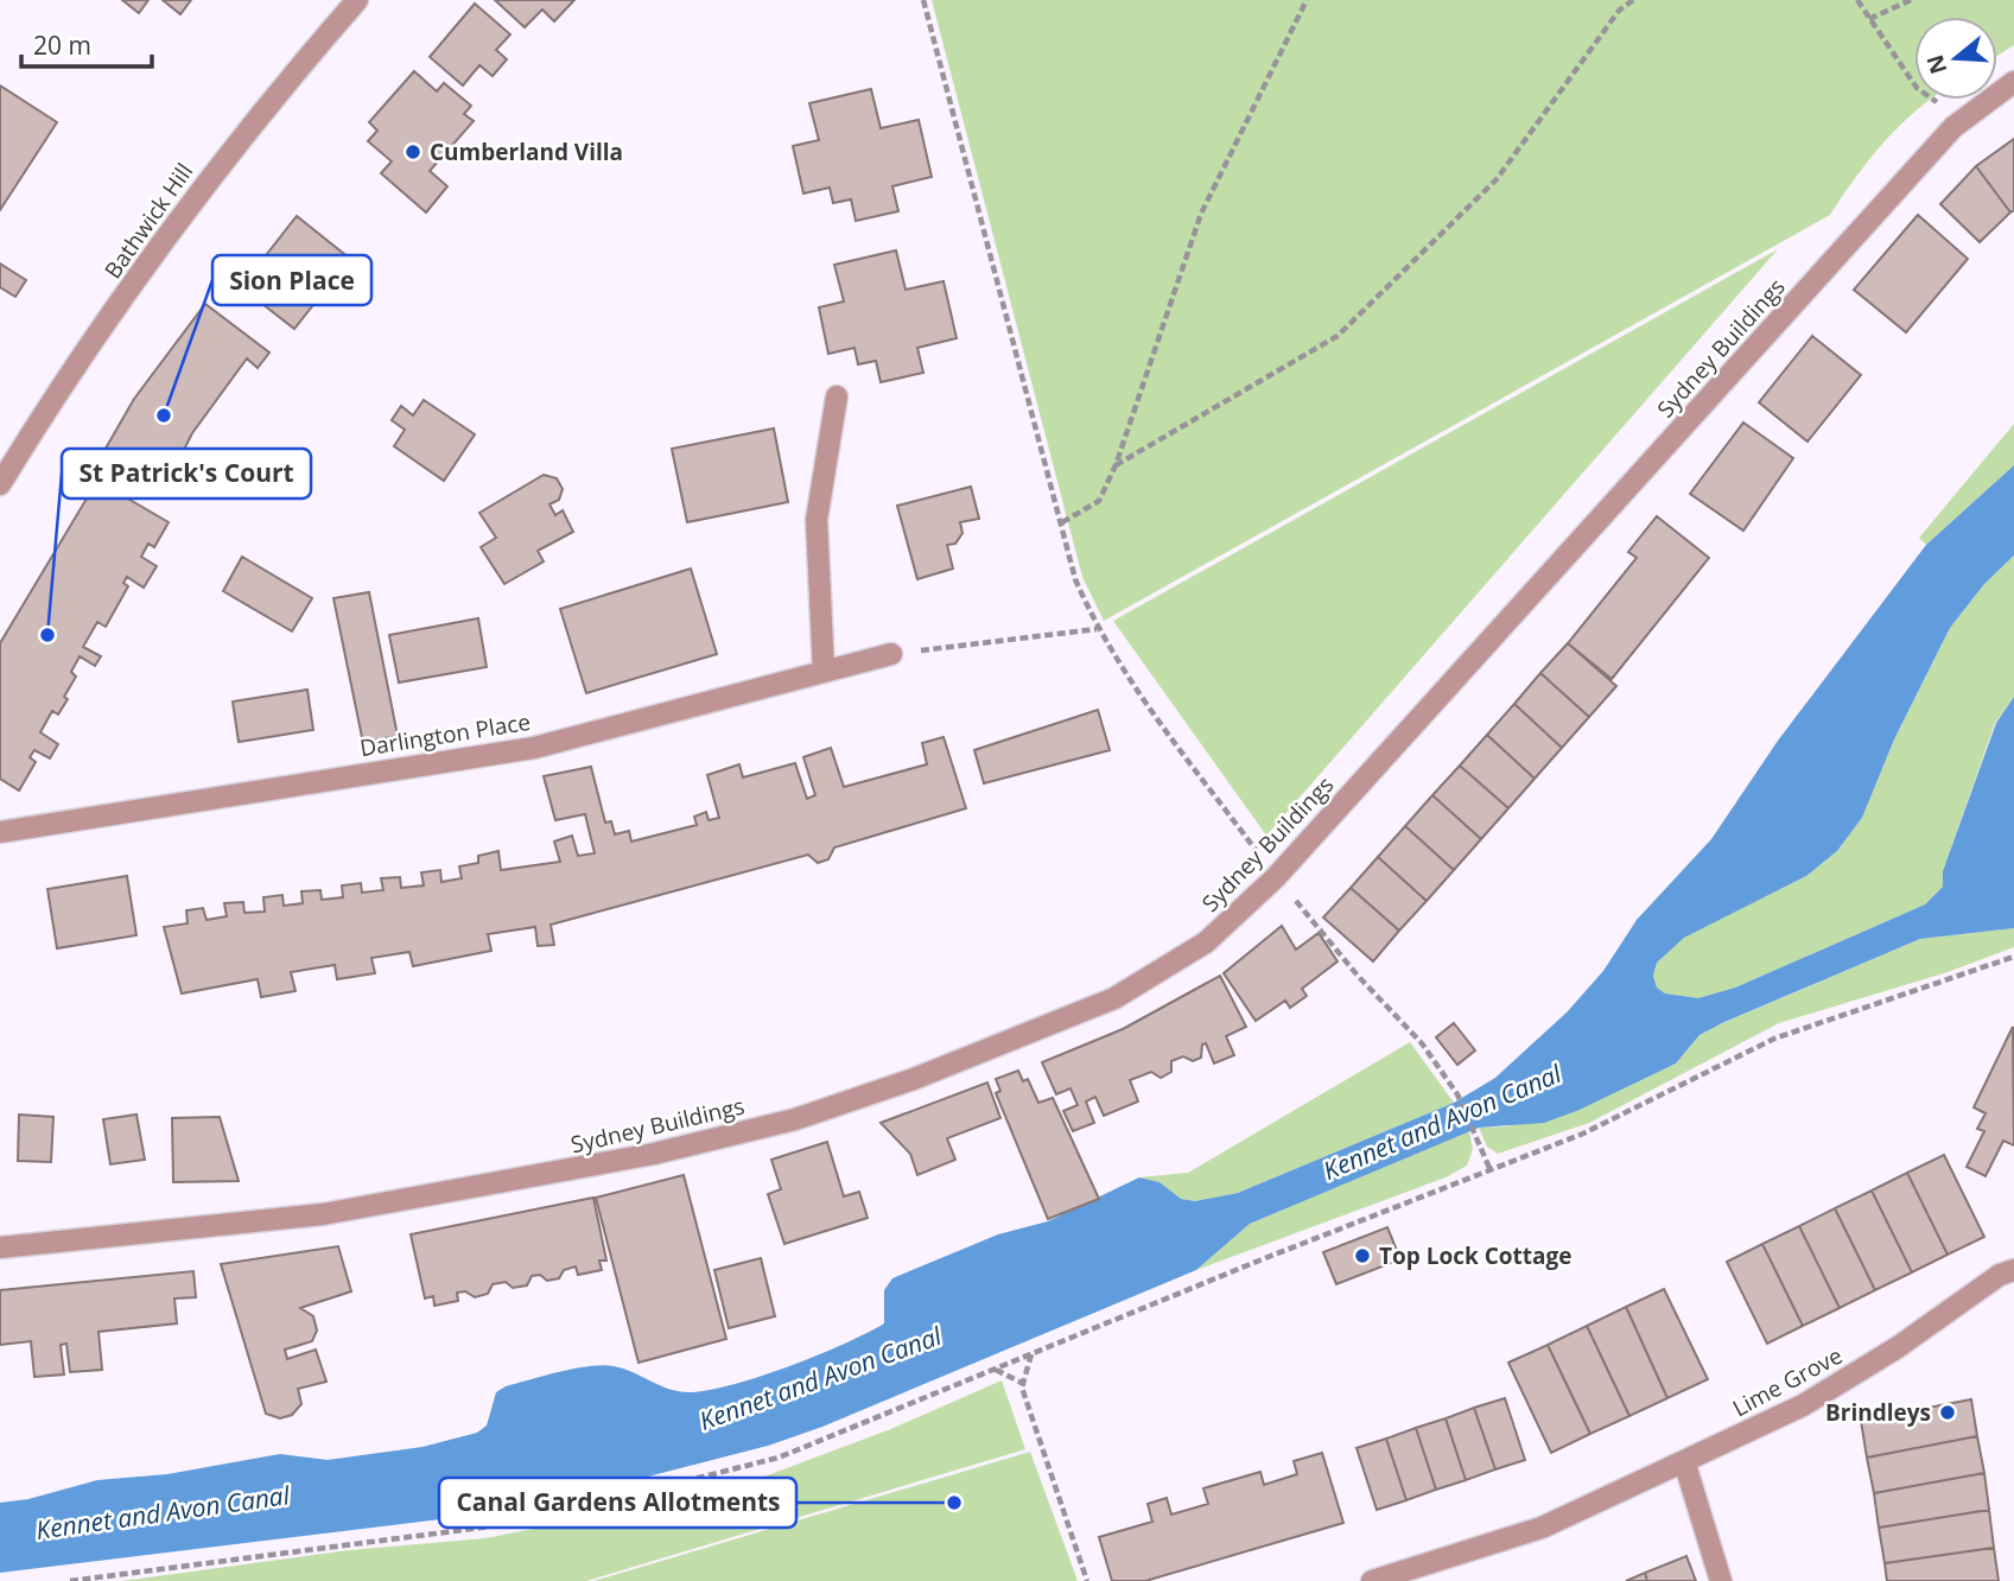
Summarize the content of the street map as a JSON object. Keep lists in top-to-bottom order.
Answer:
{
  "streets": {
    "street": [
      "Bathwick Hill",
      "Sydney Buildings",
      "Darlington Place",
      "Lime Grove"
    ]
  },
  "water": ["Kennet and Avon Canal"],
  "places": [
    "Cumberland Villa",
    "Sion Place",
    "St Patrick's Court",
    "Top Lock Cottage",
    "Brindleys",
    "Canal Gardens Allotments"
  ],
  "scale_bar": "20 m",
  "north": "left"
}
